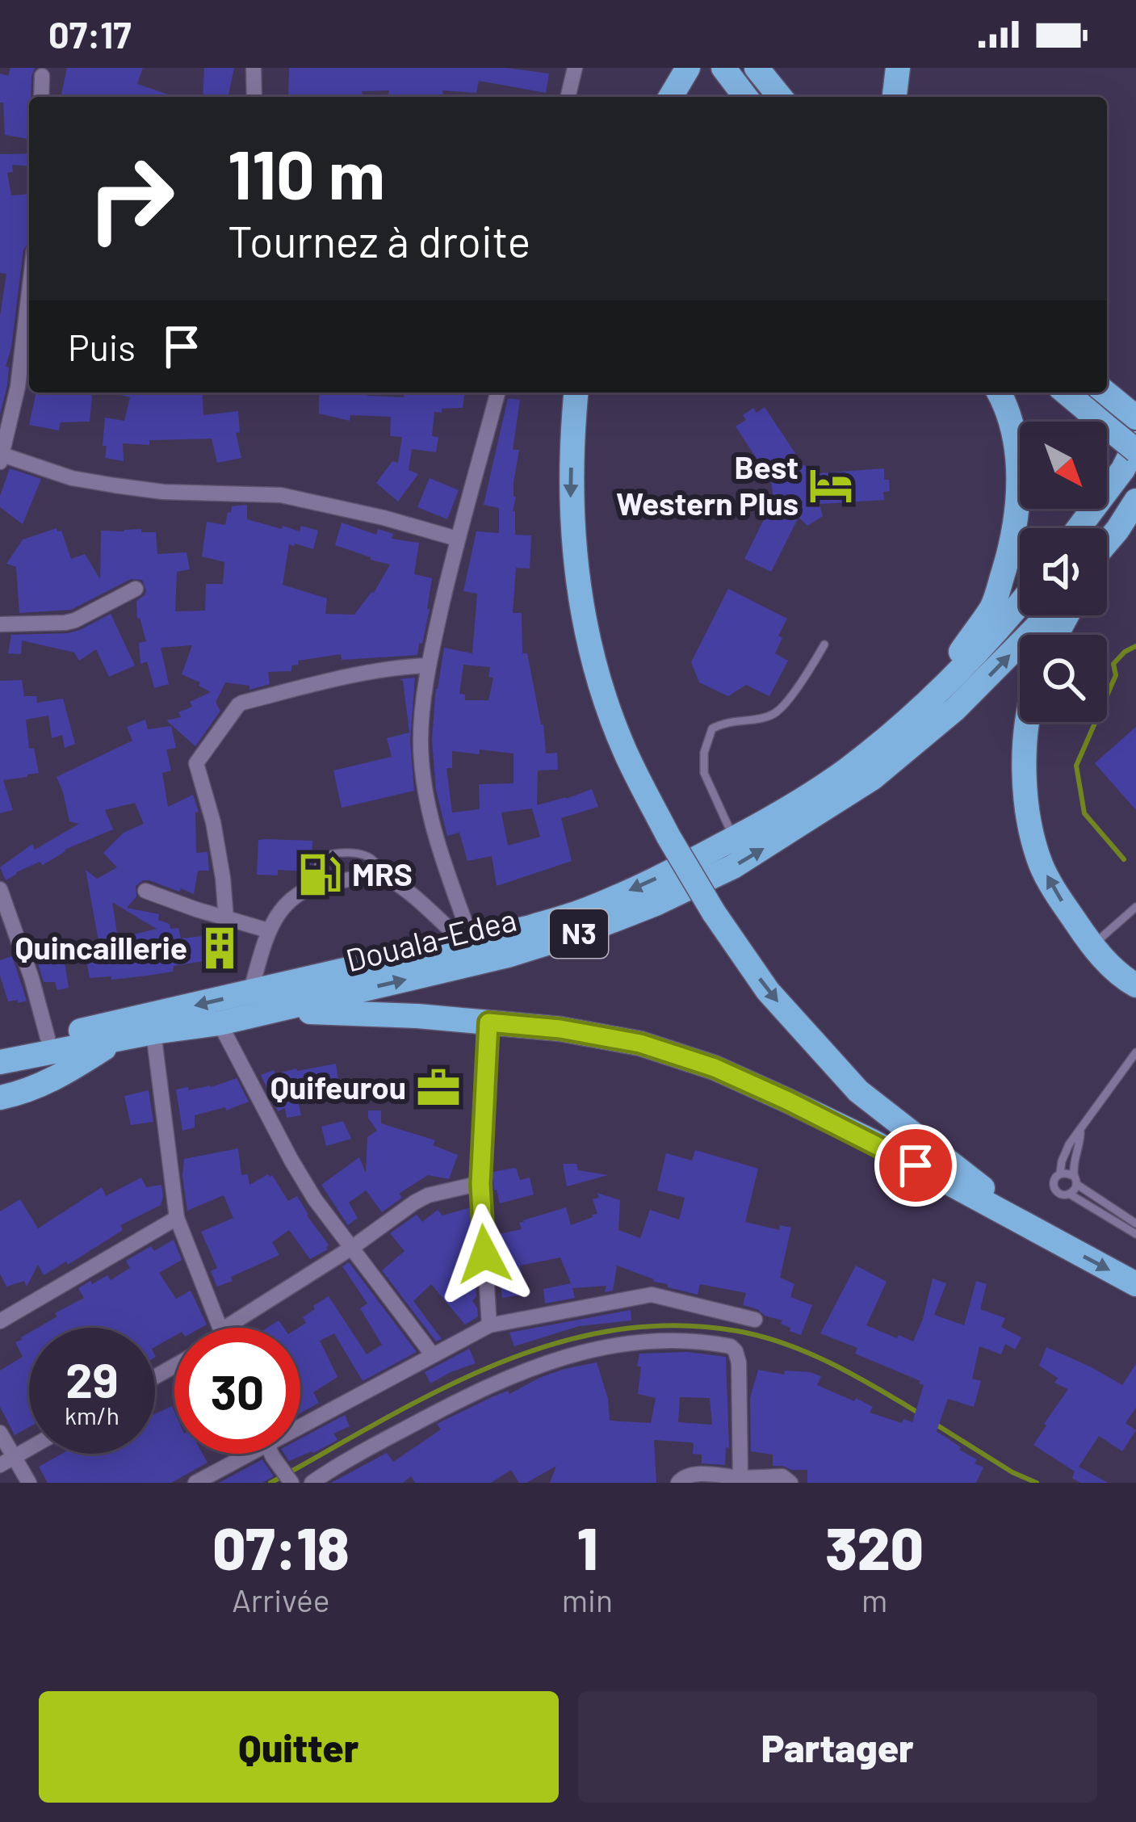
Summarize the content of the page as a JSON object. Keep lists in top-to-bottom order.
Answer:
{
  "streets": {
    "highway": ["N3", "Douala-Edea"]
  },
  "places": {
    "hotel": ["Best Western Plus"],
    "fuel station": ["MRS"],
    "building": ["Quincaillerie"],
    "office": ["Quifeurou"]
  },
  "north": "bottom right",
  "page": {
    "status": "07:17",
    "turn": ["110 m", "Tournez à droite"],
    "then": "Puis",
    "speed": "29 km/h",
    "limit": "30",
    "eta": [
      "07:18",
      "Arrivée",
      "1",
      "min",
      "320",
      "m"
    ],
    "buttons": ["Quitter", "Partager"]
  }
}
